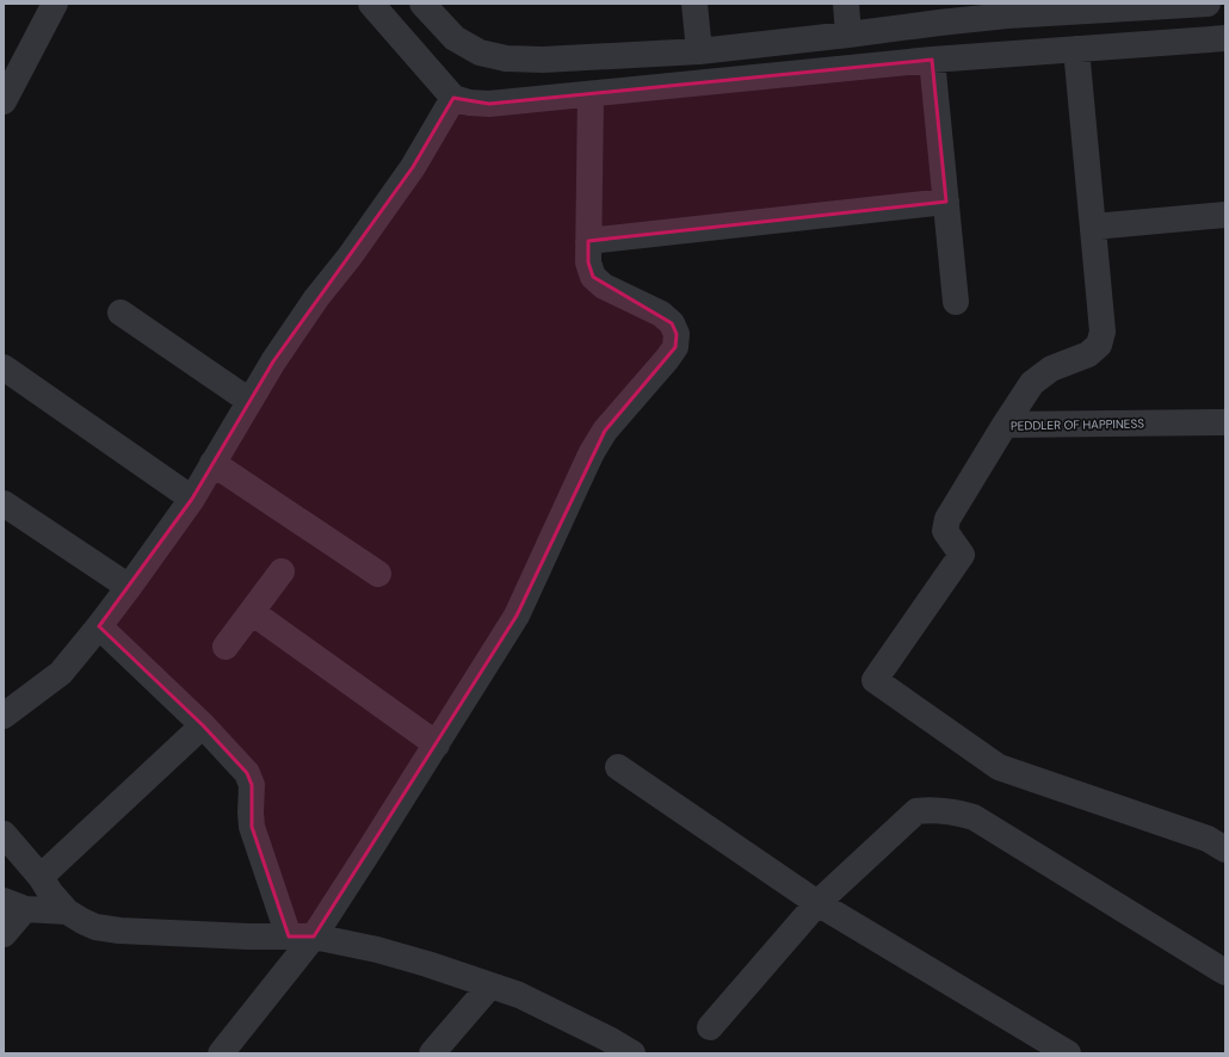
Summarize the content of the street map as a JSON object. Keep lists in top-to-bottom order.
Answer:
{
  "streets": {
    "street": ["PEDDLER OF HAPPINESS"]
  }
}
